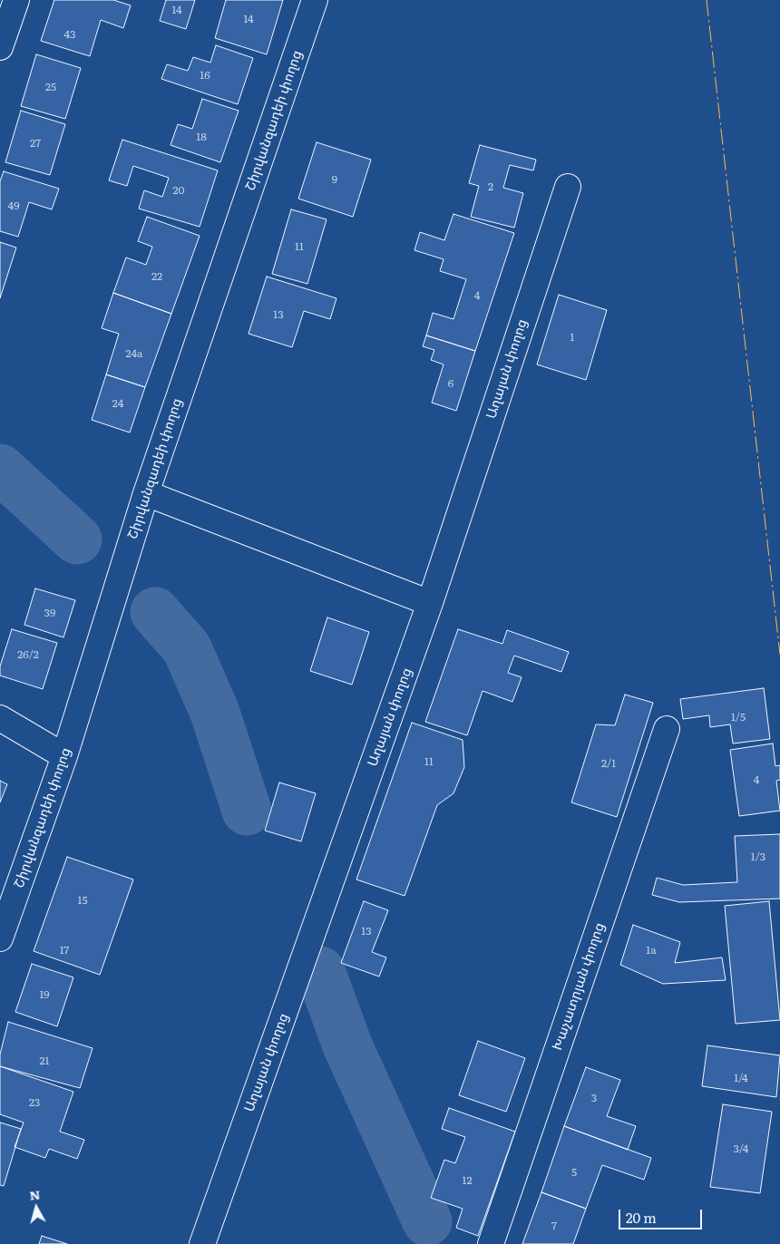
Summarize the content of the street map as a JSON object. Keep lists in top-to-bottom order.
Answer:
{
  "streets": {
    "street": ["Շիրվանզադեի փողոց", "Աղայան փողոց", "Խաչատրյան փողոց"]
  },
  "house_numbers": [
    "14",
    "14",
    "43",
    "16",
    "25",
    "18",
    "27",
    "9",
    "2",
    "20",
    "49",
    "11",
    "22",
    "4",
    "13",
    "1",
    "24a",
    "6",
    "24",
    "39",
    "26/2",
    "1/5",
    "11",
    "2/1",
    "4",
    "1/3",
    "15",
    "13",
    "17",
    "1a",
    "19",
    "21",
    "1/4",
    "3",
    "23",
    "3/4",
    "5",
    "12",
    "7"
  ],
  "scale_bar": "20 m",
  "north": "top"
}
